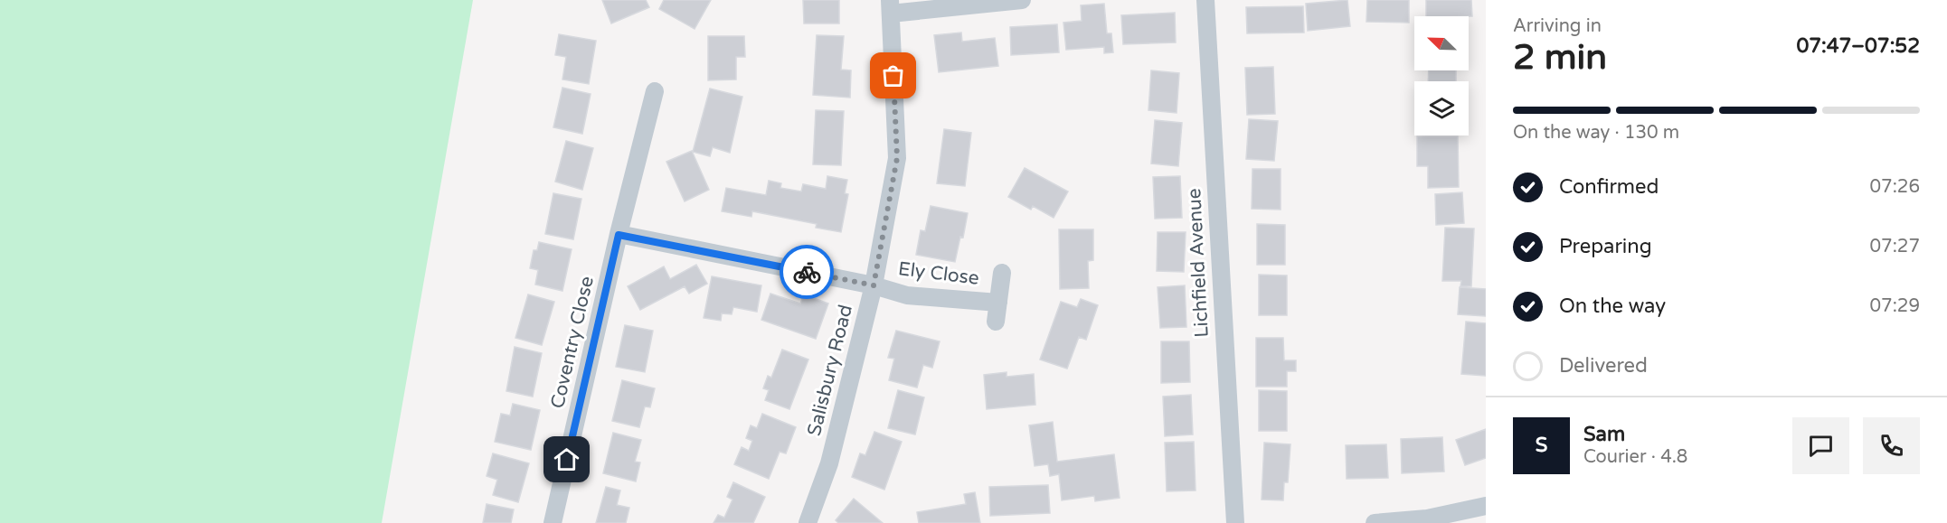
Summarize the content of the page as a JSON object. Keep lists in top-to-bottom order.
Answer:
{
  "streets": {
    "street": [
      "Lichfield Avenue",
      "Ely Close",
      "Coventry Close",
      "Salisbury Road"
    ]
  },
  "crossings": [
    ["Ely Close", "Salisbury Road"]
  ],
  "north": "top left",
  "page": {
    "heading": ["2 min", "Arriving in", "07:47–07:52"],
    "panel": ["Sam", "Courier · 4.8"],
    "bar": "On the way · 130 m",
    "list": [
      ["Confirmed", "07:26"],
      ["Preparing", "07:27"],
      ["On the way", "07:29"],
      "Delivered"
    ],
    "round": "S"
  }
}
